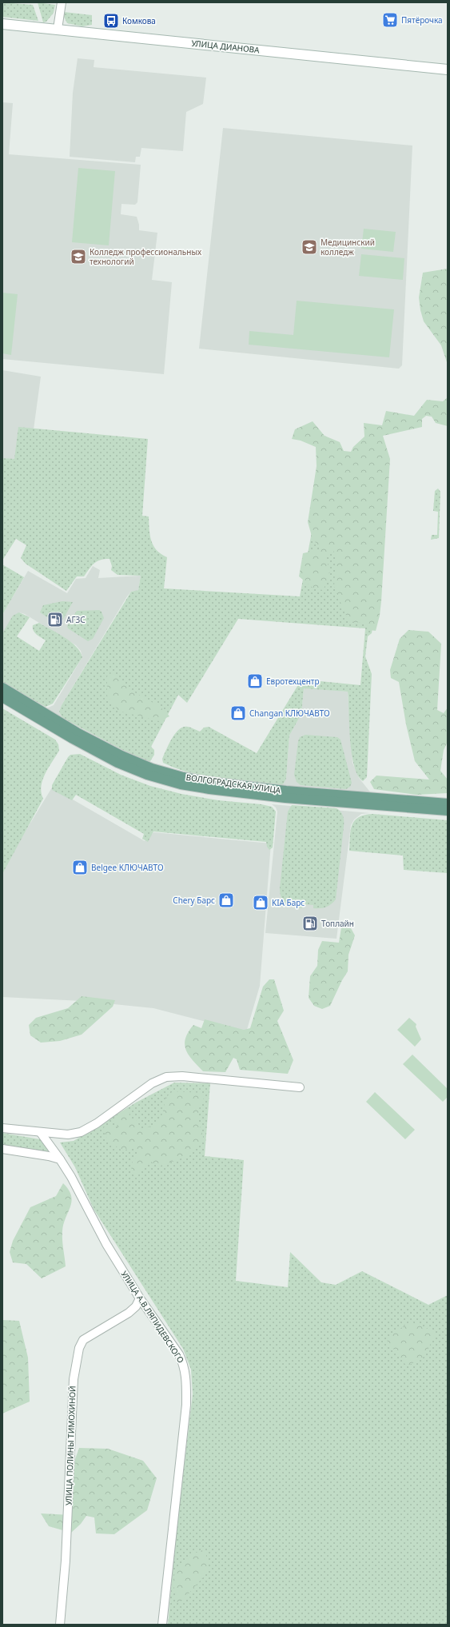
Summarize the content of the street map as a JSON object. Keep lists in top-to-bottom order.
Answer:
{
  "streets": {
    "main road": ["УЛИЦА ДИАНОВА", "ВОЛГОГРАДСКАЯ УЛИЦА"],
    "street": ["УЛИЦА А.В.ЛЯПИДЕВСКОГО", "УЛИЦА ПОЛИНЫ ТИМОХИНОЙ"]
  },
  "crossings": [
    ["УЛИЦА А.В.ЛЯПИДЕВСКОГО", "УЛИЦА ПОЛИНЫ ТИМОХИНОЙ"]
  ],
  "places": {
    "supermarket": ["Пятёрочка"],
    "bus stop": ["Комкова"],
    "school or university": ["Медицинский колледж", "Колледж профессиональных технологий"],
    "fuel station": ["АГЗС", "Топлайн"],
    "shop": [
      "Евротехцентр",
      "Changan КЛЮЧАВТО",
      "Belgee КЛЮЧАВТО",
      "Chery Барс",
      "KIA Барс"
    ]
  }
}
